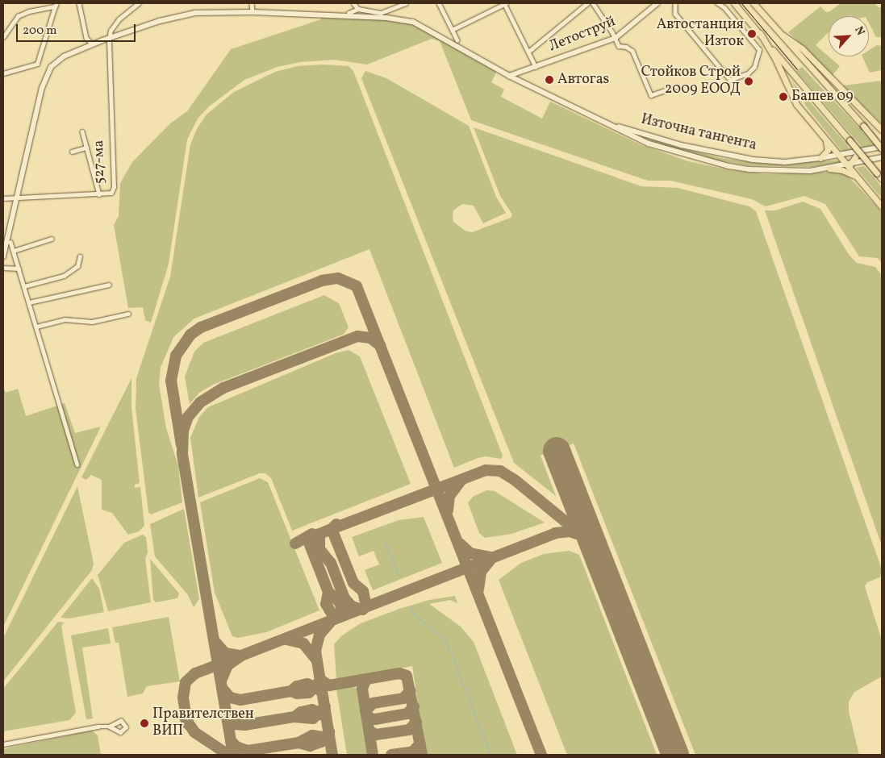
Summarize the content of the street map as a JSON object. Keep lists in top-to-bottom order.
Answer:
{
  "streets": {
    "street": ["Летоструй", "Източна тангента", "527-ма"]
  },
  "crossings": [
    ["Летоструй", "Източна тангента"],
    ["Източна тангента", "527-ма"]
  ],
  "places": [
    "Автостанция Изток",
    "Автогаѕ",
    "Стойков Строй 2009 ЕООД",
    "Башев 09",
    "Правителствен ВИП"
  ],
  "scale_bar": "200 m",
  "north": "top right"
}
